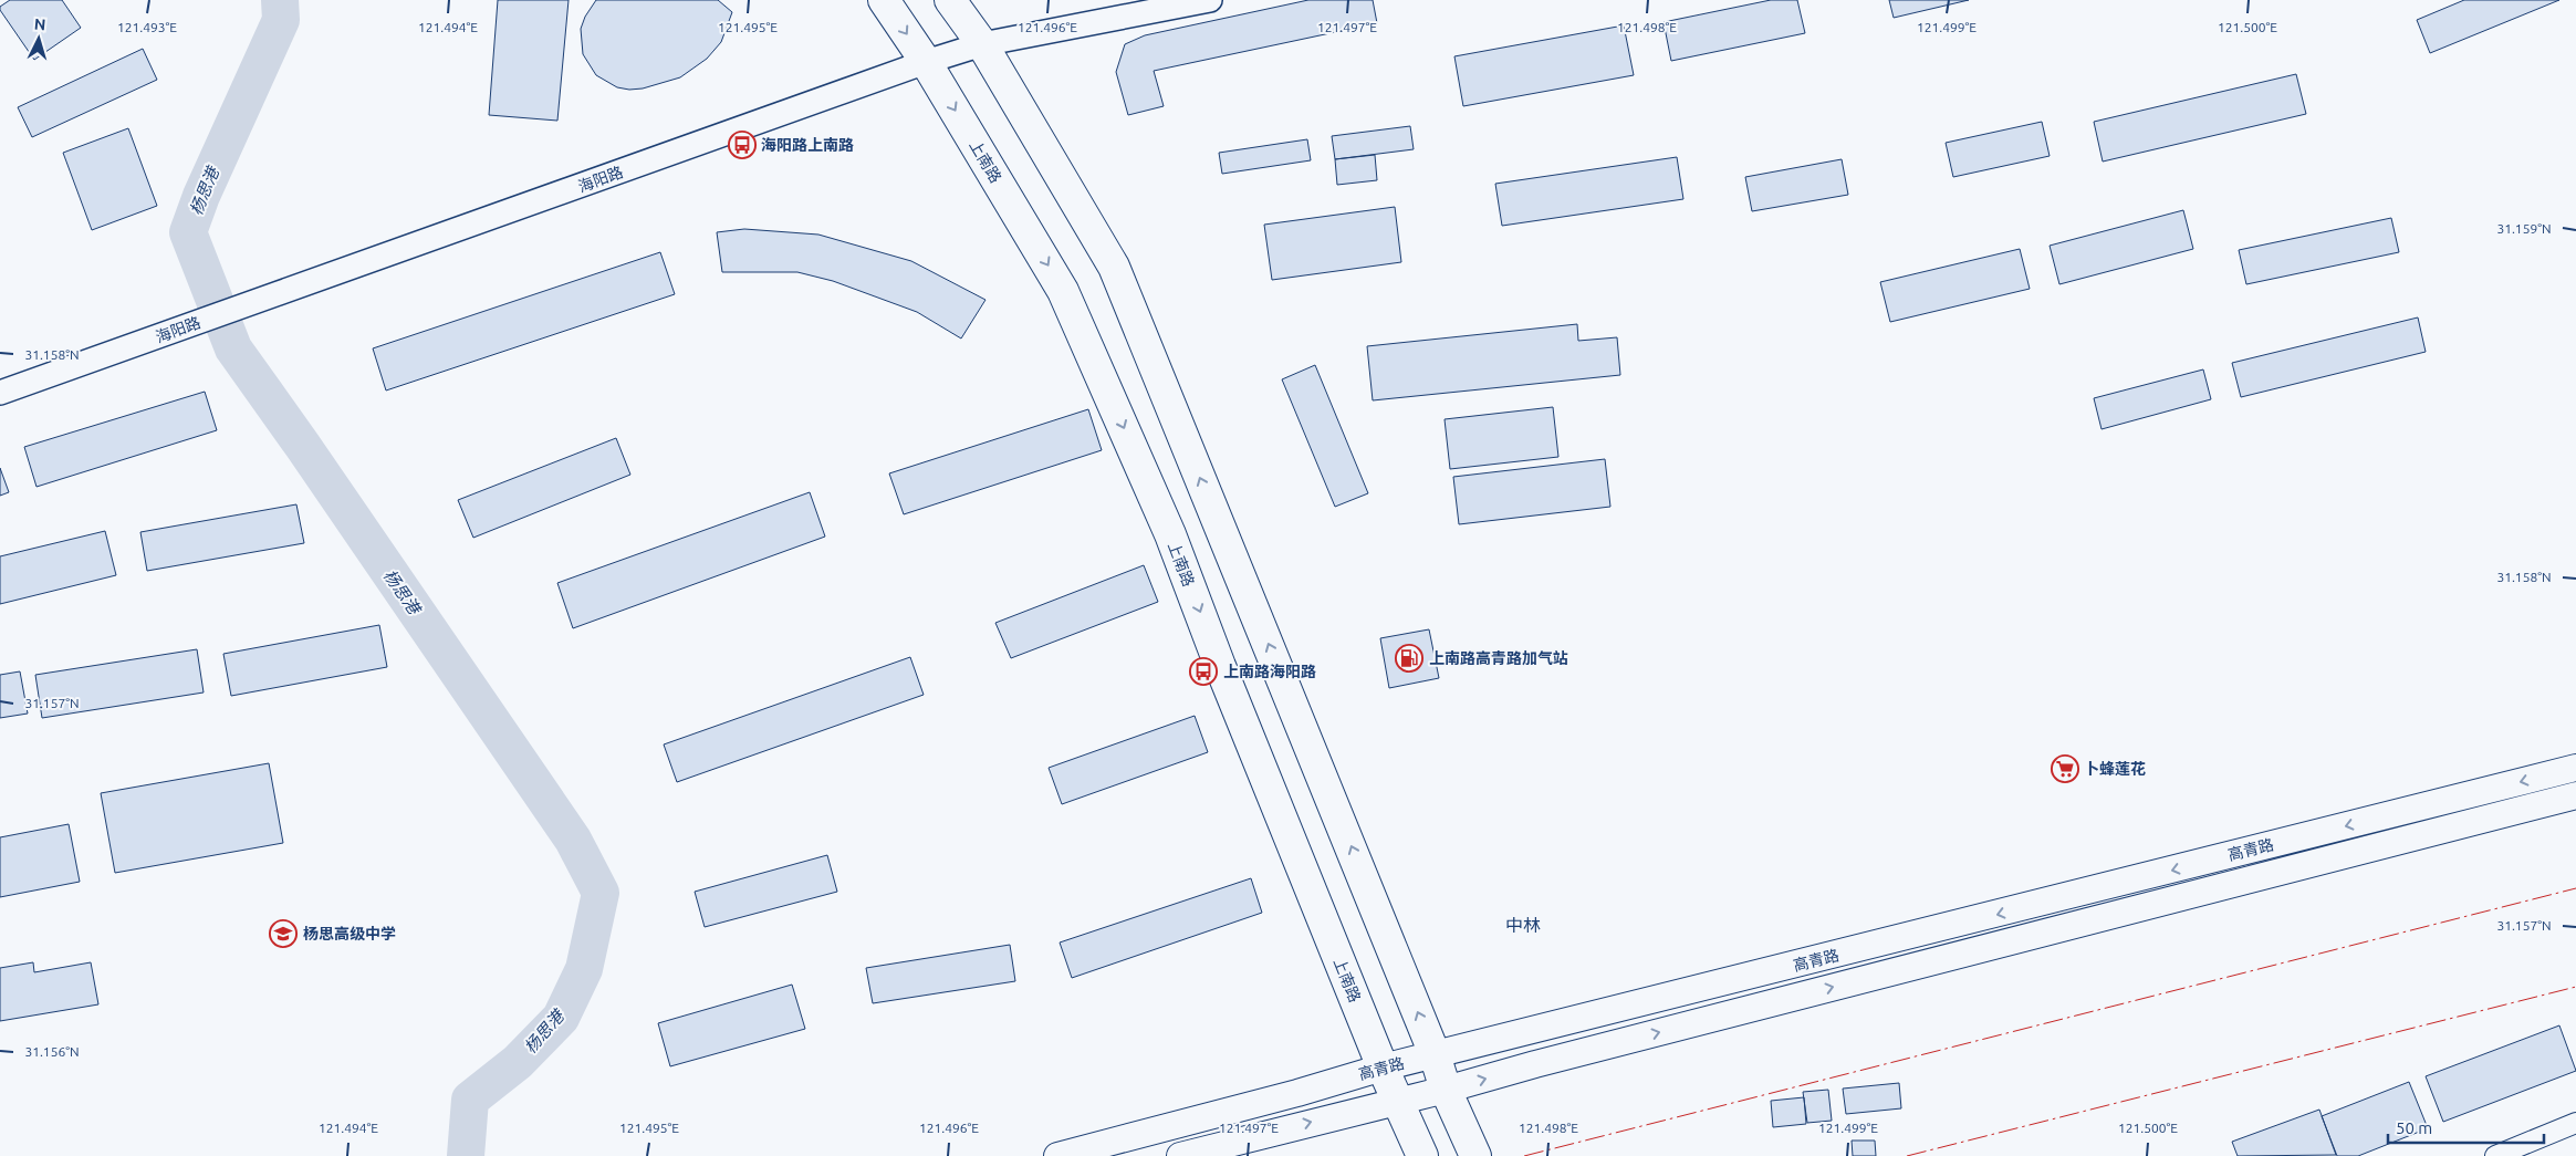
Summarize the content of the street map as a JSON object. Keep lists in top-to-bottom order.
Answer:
{
  "streets": {
    "main road": ["上南路", "高青路"],
    "street": ["海阳路"]
  },
  "crossings": [
    ["上南路", "海阳路"],
    ["上南路", "高青路"]
  ],
  "districts": ["中林"],
  "water": ["杨思港"],
  "places": {
    "bus stop": ["海阳路上南路", "上南路海阳路"],
    "fuel station": ["上南路高青路加气站"],
    "supermarket": ["卜蜂莲花"],
    "school or university": ["杨思高级中学"]
  },
  "scale_bar": "50 m",
  "north": "top",
  "coordinates": [
    "121.493°E",
    "121.494°E",
    "121.495°E",
    "121.496°E",
    "121.497°E",
    "121.498°E",
    "121.499°E",
    "121.500°E",
    "31.159°N",
    "31.158°N",
    "31.157°N",
    "31.156°N"
  ]
}
